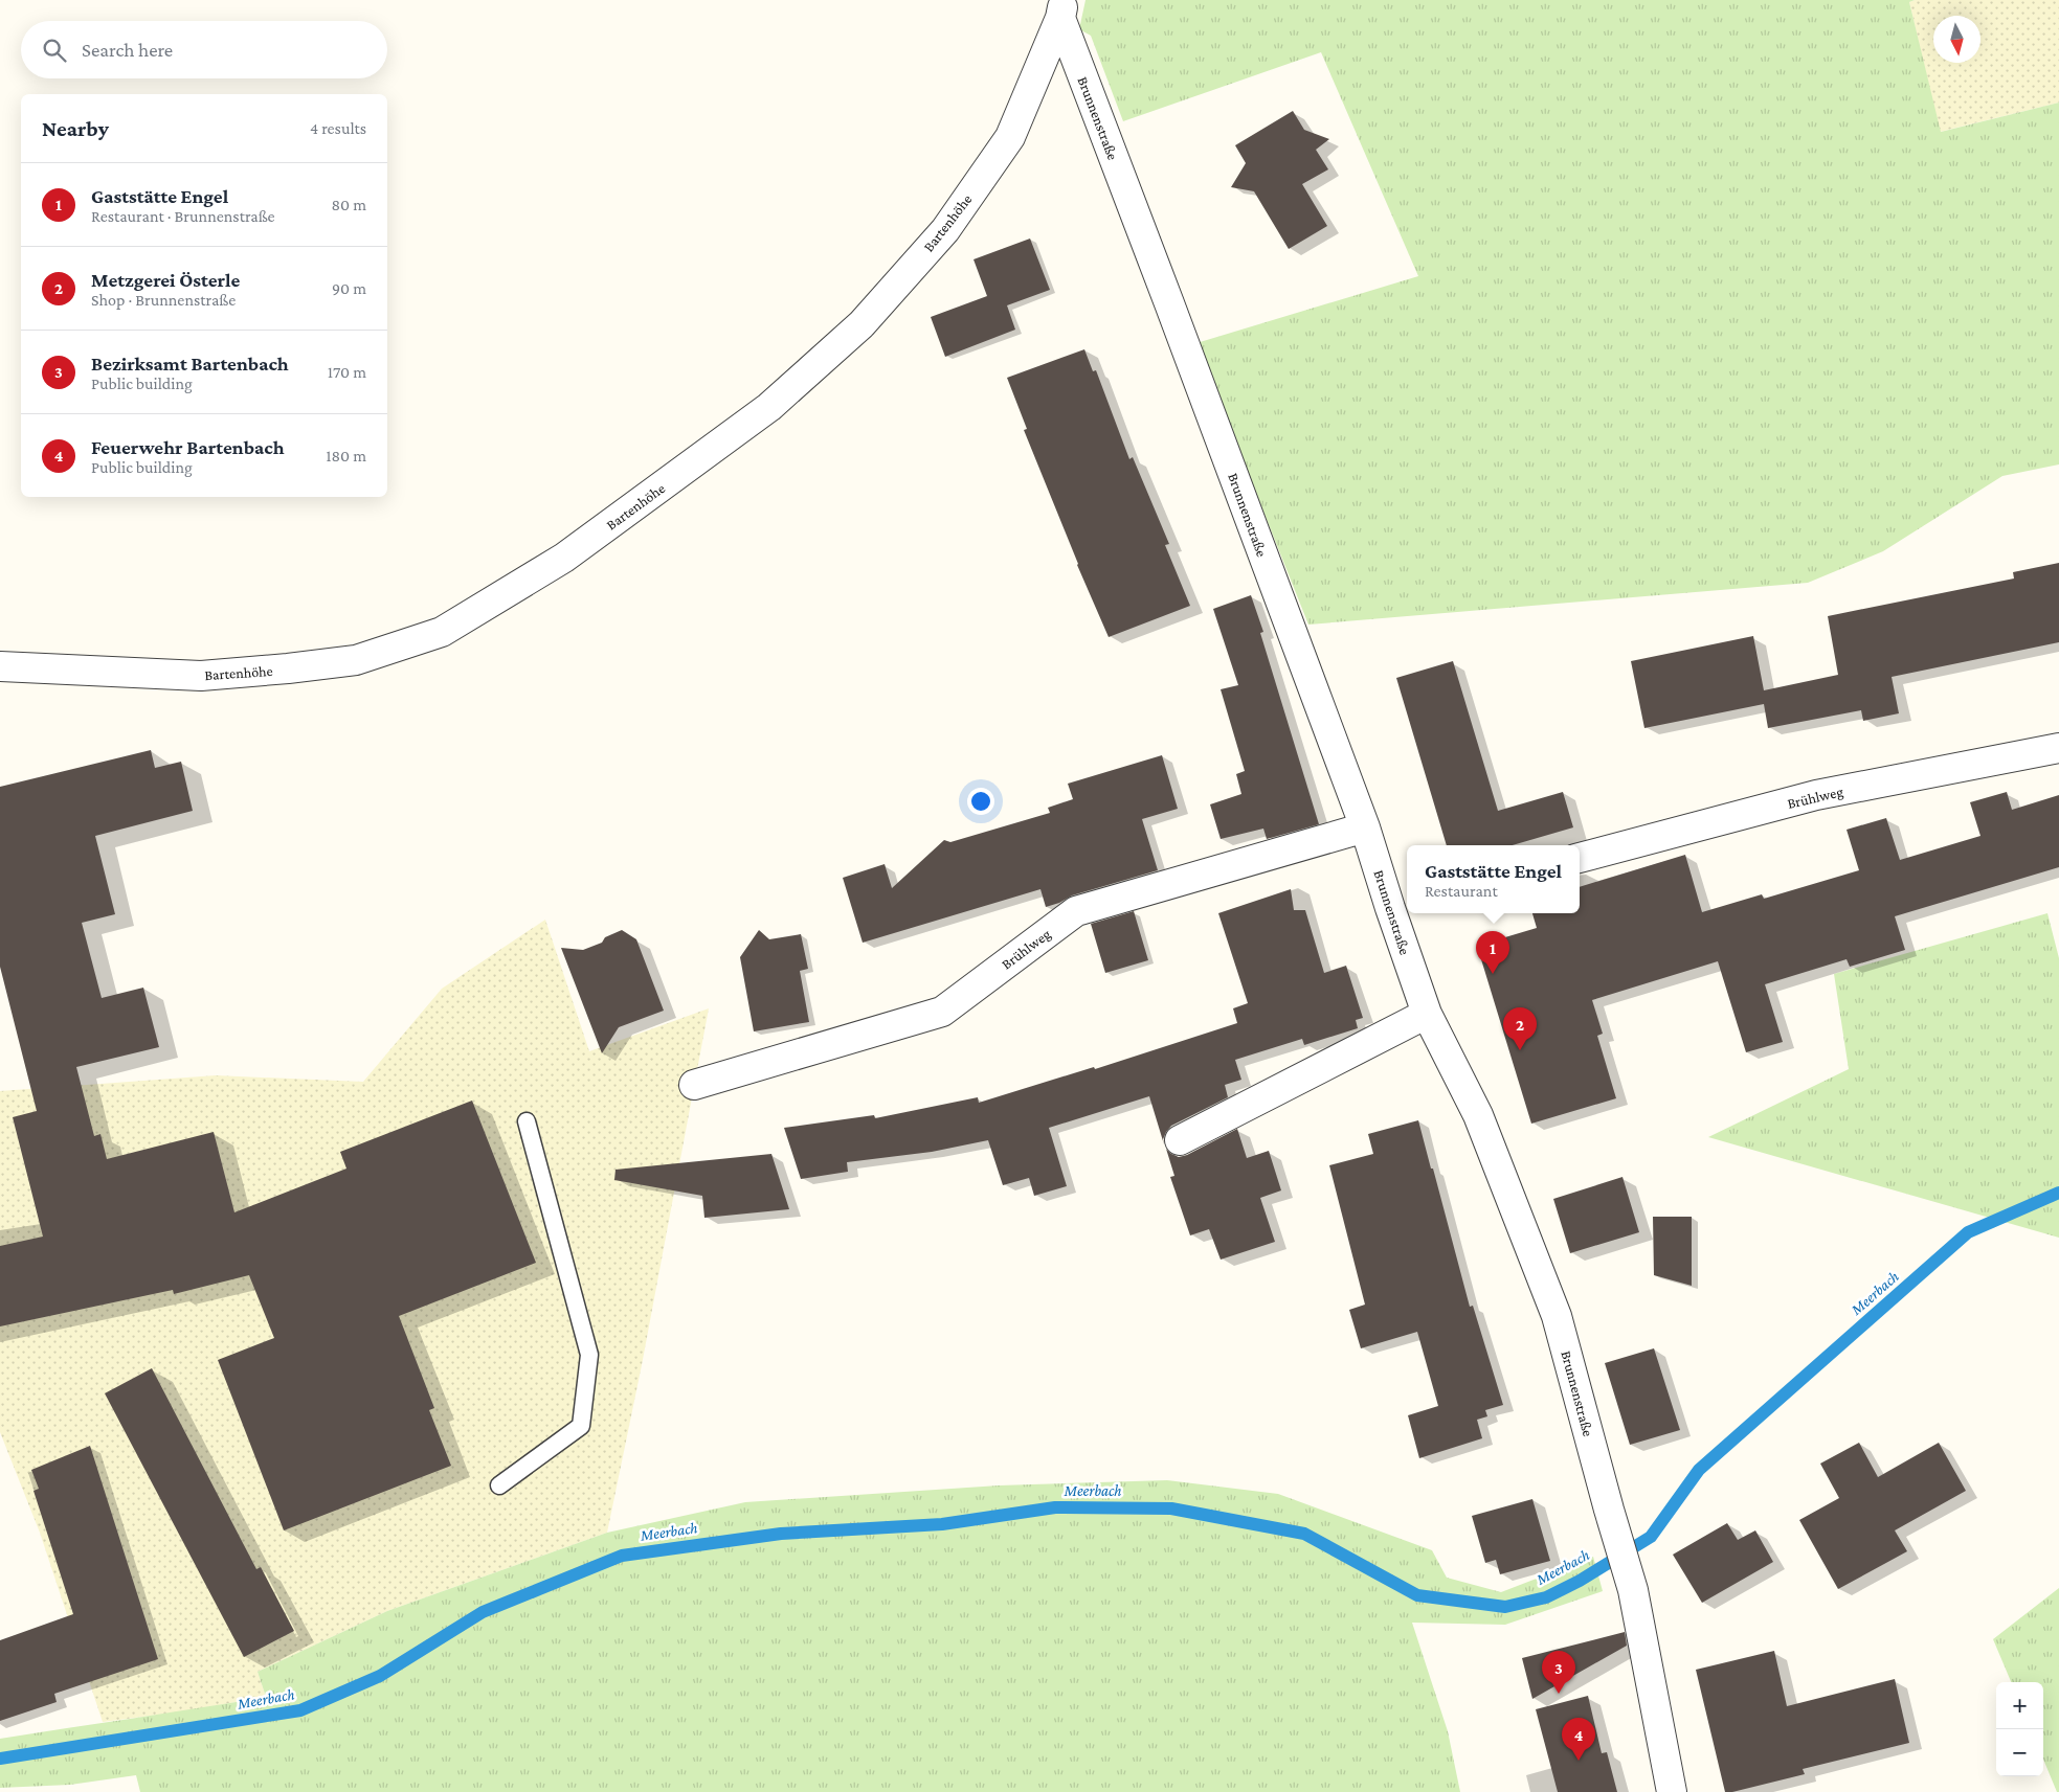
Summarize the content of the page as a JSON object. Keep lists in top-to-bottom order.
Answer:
{
  "streets": {
    "street": ["Brunnenstraße", "Bartenhöhe", "Brühlweg"]
  },
  "crossings": [
    ["Brunnenstraße", "Bartenhöhe"],
    ["Brunnenstraße", "Brühlweg"]
  ],
  "water": ["Meerbach"],
  "north": "bottom",
  "page": {
    "search": "Search here",
    "heading": ["Nearby", "4 results"],
    "list": [
      {
        "mark": "1",
        "name": "Gaststätte Engel",
        "note": "Restaurant · Brunnenstraße",
        "value": "80 m"
      },
      {
        "mark": "2",
        "name": "Metzgerei Österle",
        "note": "Shop · Brunnenstraße",
        "value": "90 m"
      },
      {
        "mark": "3",
        "name": "Bezirksamt Bartenbach",
        "note": "Public building",
        "value": "170 m"
      },
      {
        "mark": "4",
        "name": "Feuerwehr Bartenbach",
        "note": "Public building",
        "value": "180 m"
      }
    ],
    "popup": ["Gaststätte Engel", "Restaurant"],
    "pins": [
      "1",
      "2",
      "3",
      "4"
    ],
    "map_buttons": ["+", "−"]
  }
}
